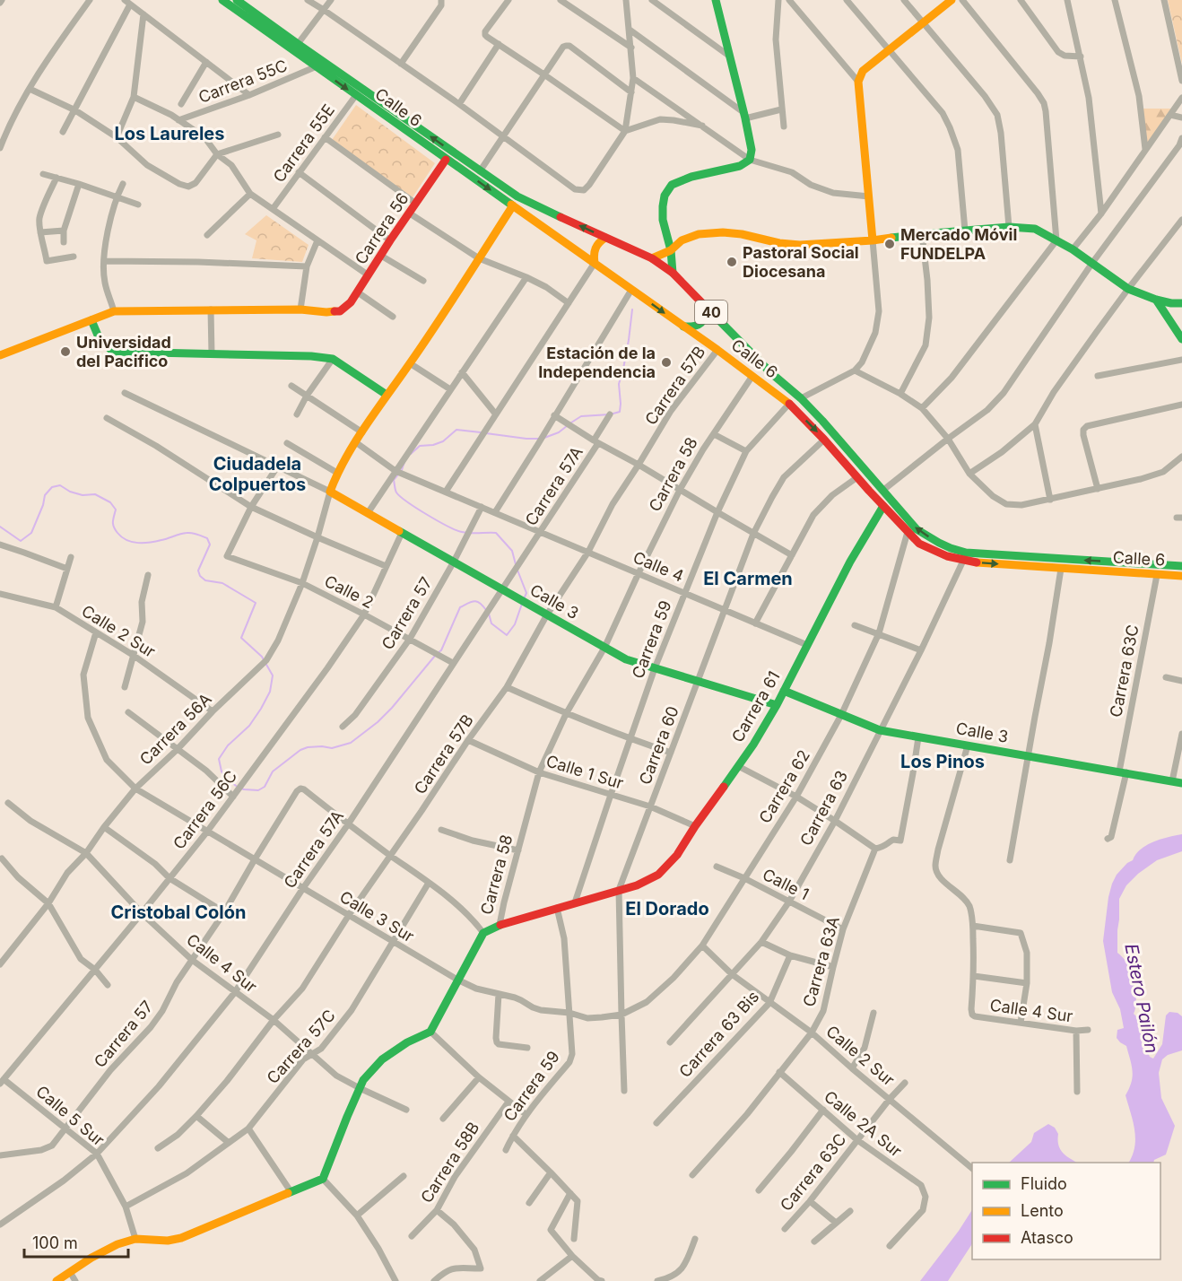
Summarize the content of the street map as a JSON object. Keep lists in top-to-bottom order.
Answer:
{
  "streets": {
    "main road": [
      "Calle 6",
      "Carrera 56",
      "40",
      "Carrera 58",
      "Calle 3",
      "Carrera 61"
    ],
    "street": [
      "Carrera 55C",
      "Carrera 55E",
      "Carrera 57B",
      "Carrera 57A",
      "Calle 4",
      "Calle 2",
      "Carrera 57",
      "Calle 2 Sur",
      "Carrera 59",
      "Carrera 63C",
      "Carrera 56A",
      "Carrera 60",
      "Calle 1 Sur",
      "Carrera 62",
      "Carrera 63",
      "Carrera 56C",
      "Calle 1",
      "Calle 3 Sur",
      "Carrera 63A",
      "Calle 4 Sur",
      "Carrera 63 Bis",
      "Carrera 57C",
      "Calle 5 Sur",
      "Calle 2A Sur",
      "Carrera 58B"
    ]
  },
  "crossings": [
    ["Carrera 55C", "Calle 6"],
    ["Calle 6", "Carrera 55E"],
    ["Calle 6", "Carrera 56"],
    ["Calle 6", "Carrera 57B"],
    ["Calle 6", "Carrera 58"],
    ["Calle 6", "Carrera 59"],
    ["Calle 6", "Carrera 63C"],
    ["Calle 6", "Carrera 61"],
    ["Calle 6", "Carrera 60"],
    ["Calle 6", "Carrera 62"],
    ["Calle 6", "Carrera 63"],
    ["Carrera 57B", "Calle 4"],
    ["Carrera 57B", "Calle 3"],
    ["Carrera 57B", "Calle 1 Sur"],
    ["Carrera 57B", "Calle 3 Sur"],
    ["Carrera 57B", "Calle 4 Sur"],
    ["Carrera 58", "Calle 4"],
    ["Carrera 58", "Calle 3"],
    ["Carrera 58", "Carrera 61"],
    ["Carrera 58", "Calle 1 Sur"],
    ["Carrera 58", "Calle 3 Sur"],
    ["Carrera 57A", "Calle 4"],
    ["Carrera 57A", "Calle 2"],
    ["Carrera 57A", "Calle 3"],
    ["Carrera 57A", "Carrera 57"],
    ["Carrera 57A", "Calle 3 Sur"],
    ["Carrera 57A", "Calle 4 Sur"],
    ["Carrera 57A", "Calle 5 Sur"],
    ["Calle 4", "Carrera 57"],
    ["Calle 4", "Carrera 59"],
    ["Calle 4", "Carrera 61"],
    ["Calle 4", "Carrera 60"],
    ["Calle 2", "Carrera 57"],
    ["Calle 2", "Carrera 56A"],
    ["Calle 2", "Carrera 56C"],
    ["Calle 3", "Carrera 57"],
    ["Calle 3", "Carrera 59"],
    ["Calle 3", "Carrera 63C"],
    ["Calle 3", "Carrera 61"],
    ["Calle 3", "Carrera 56A"],
    ["Calle 3", "Carrera 60"],
    ["Calle 3", "Carrera 62"],
    ["Calle 3", "Carrera 63"],
    ["Calle 3", "Carrera 56C"],
    ["Carrera 57", "Calle 3 Sur"],
    ["Carrera 57", "Calle 4 Sur"],
    ["Carrera 57", "Calle 5 Sur"],
    ["Calle 2 Sur", "Carrera 63C"],
    ["Calle 2 Sur", "Carrera 56A"],
    ["Calle 2 Sur", "Carrera 62"],
    ["Calle 2 Sur", "Carrera 63"],
    ["Calle 2 Sur", "Calle 3 Sur"],
    ["Calle 2 Sur", "Carrera 63A"],
    ["Calle 2 Sur", "Carrera 63 Bis"],
    ["Carrera 59", "Carrera 61"],
    ["Carrera 59", "Calle 1 Sur"],
    ["Carrera 59", "Calle 3 Sur"],
    ["Carrera 63C", "Calle 2A Sur"],
    ["Carrera 61", "Carrera 60"],
    ["Carrera 61", "Calle 1 Sur"],
    ["Carrera 56A", "Calle 3 Sur"],
    ["Carrera 56A", "Calle 4 Sur"],
    ["Carrera 60", "Calle 1 Sur"],
    ["Carrera 60", "Carrera 62"],
    ["Carrera 60", "Calle 3 Sur"],
    ["Carrera 62", "Calle 1"],
    ["Carrera 62", "Calle 3 Sur"],
    ["Carrera 63", "Calle 1"],
    ["Carrera 56C", "Calle 3 Sur"],
    ["Carrera 56C", "Calle 4 Sur"],
    ["Carrera 56C", "Calle 5 Sur"],
    ["Calle 1", "Carrera 63A"],
    ["Calle 3 Sur", "Carrera 57C"],
    ["Carrera 63A", "Calle 2A Sur"],
    ["Calle 4 Sur", "Carrera 57C"],
    ["Carrera 57C", "Calle 5 Sur"]
  ],
  "districts": [
    "Los Laureles",
    "Ciudadela Colpuertos",
    "El Carmen",
    "Los Pinos",
    "El Dorado",
    "Cristobal Colón"
  ],
  "water": ["Estero Pailón"],
  "places": [
    "Mercado Móvil FUNDELPA",
    "Pastoral Social Diocesana",
    "Universidad del Pacifico",
    "Estación de la Independencia"
  ],
  "legend": ["Fluido", "Lento", "Atasco"],
  "scale_bar": "100 m"
}
